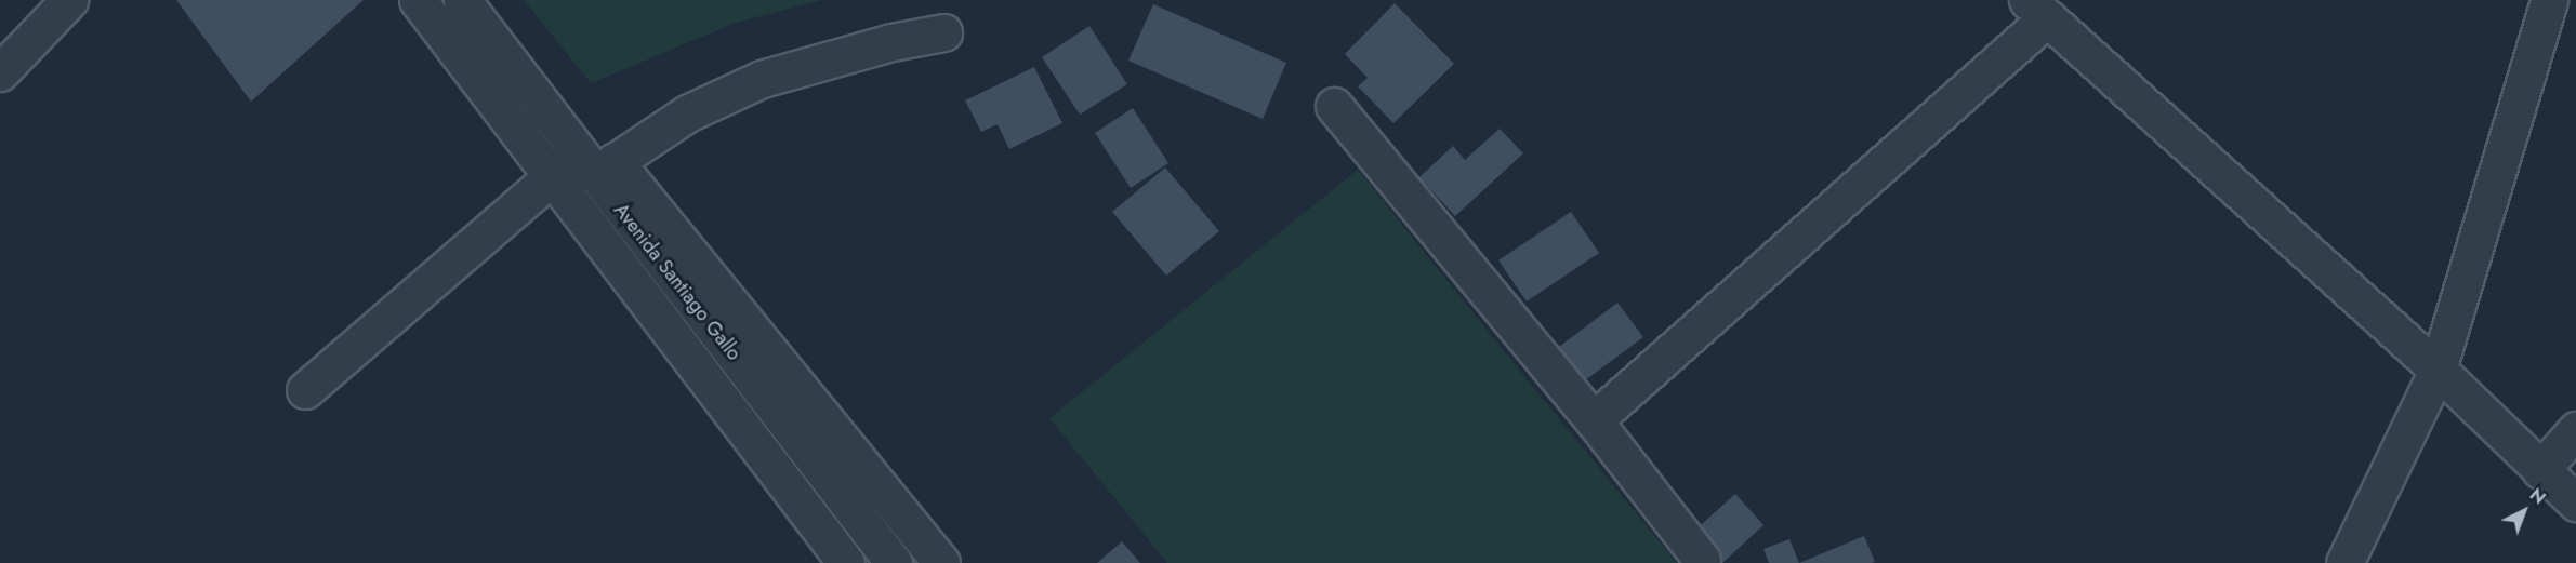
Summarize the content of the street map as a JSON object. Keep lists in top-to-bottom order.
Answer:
{
  "streets": {
    "street": ["Avenida Santiago Gallo"]
  },
  "north": "top right"
}
